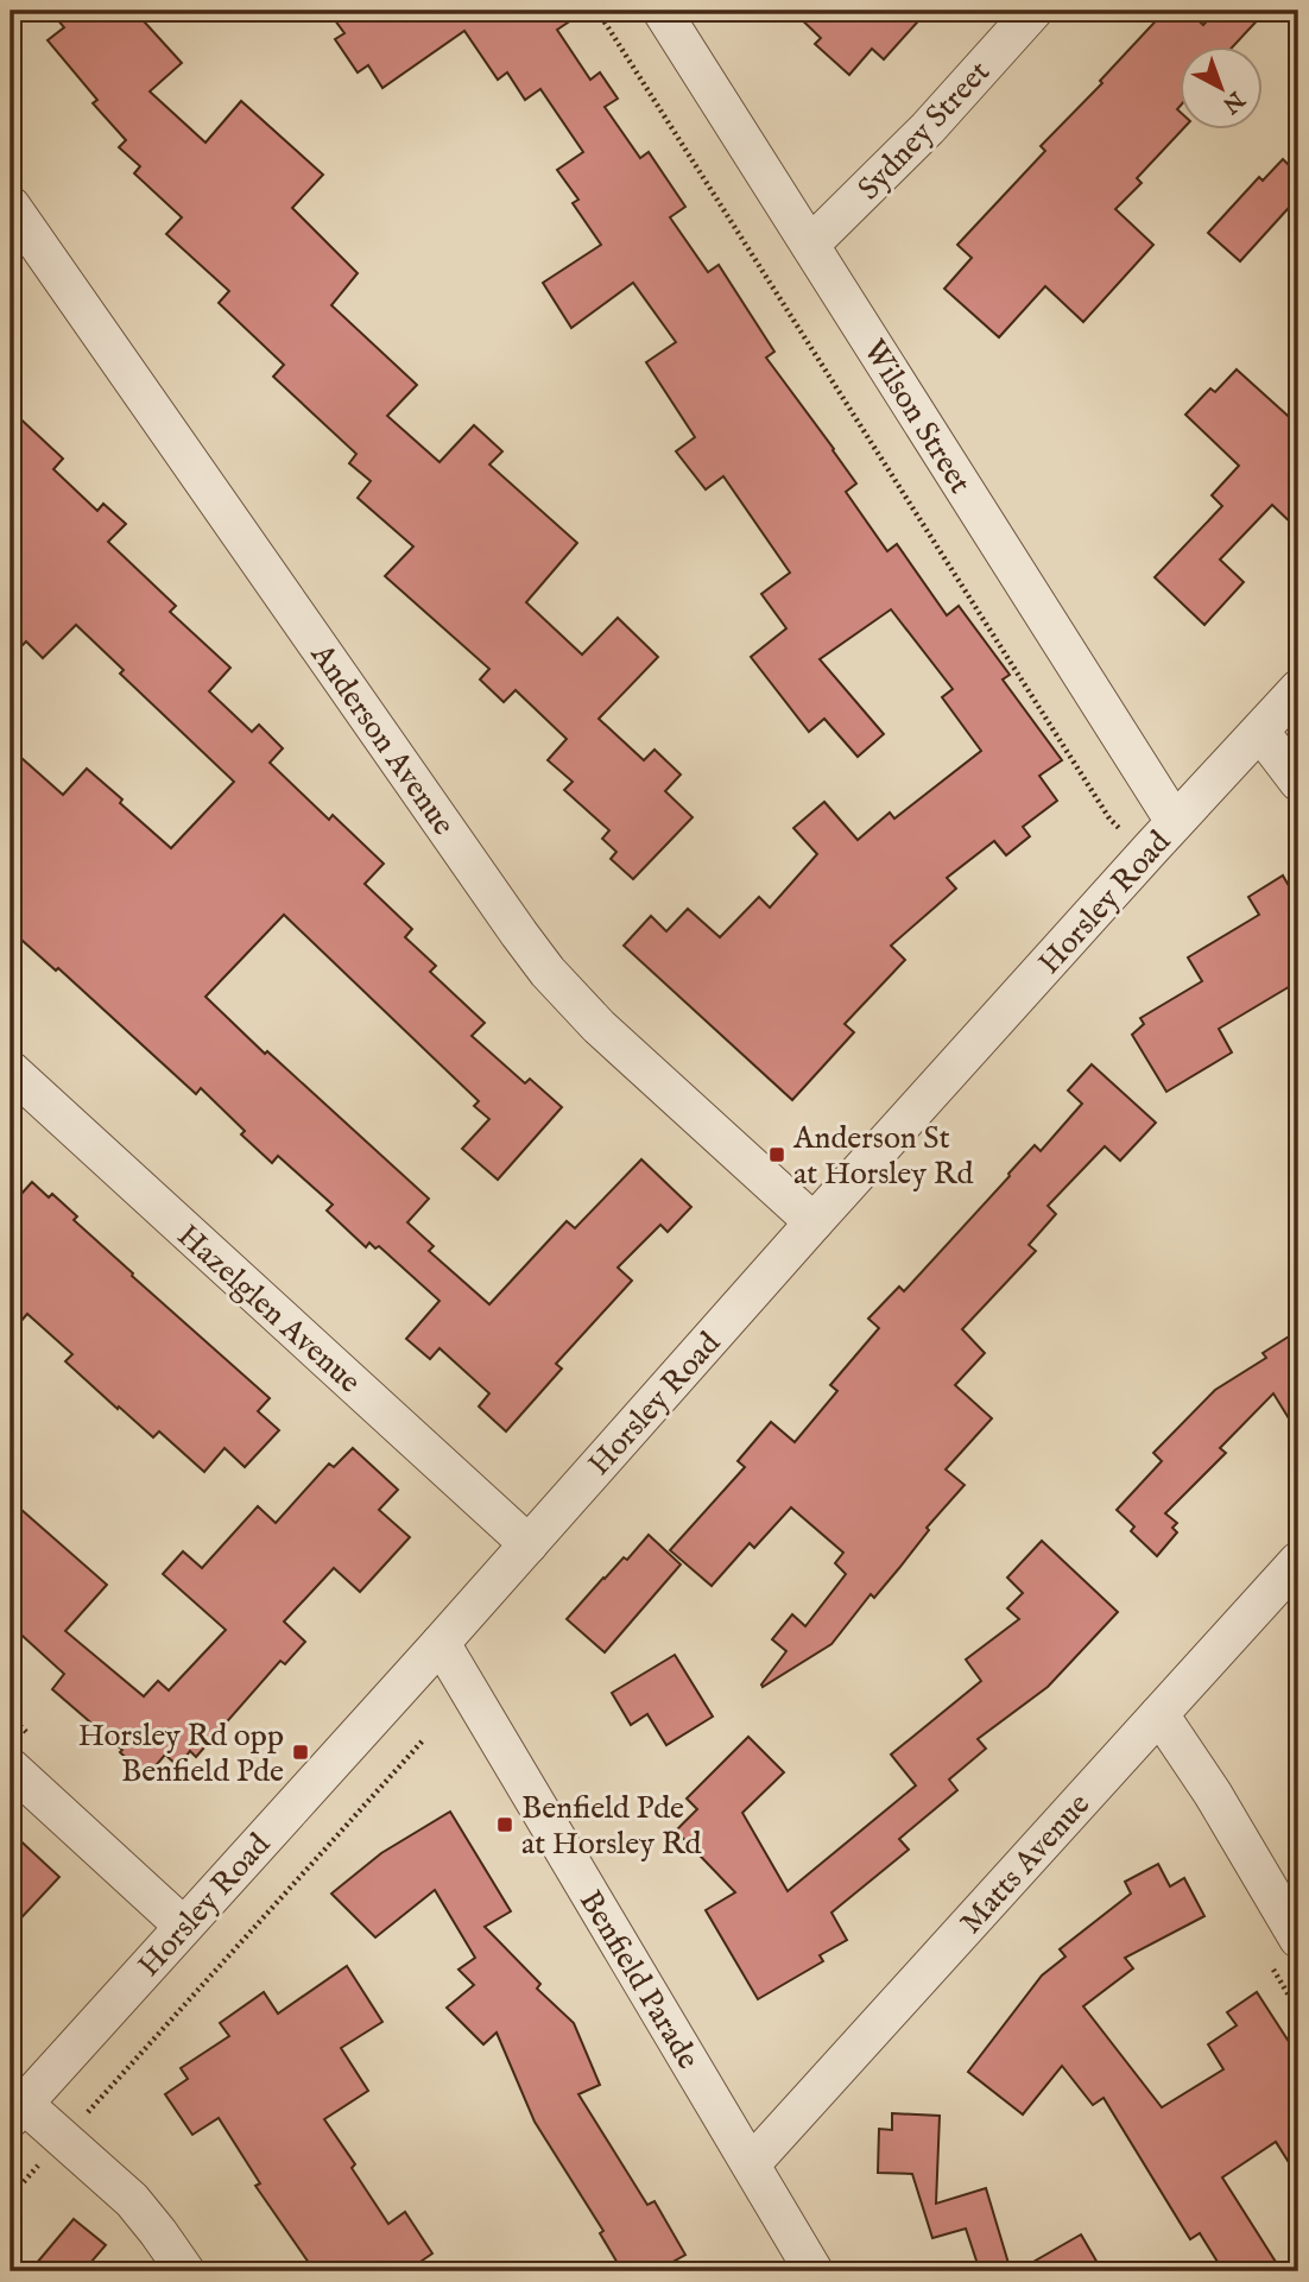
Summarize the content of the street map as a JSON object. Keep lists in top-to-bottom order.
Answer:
{
  "streets": {
    "street": [
      "Sydney Street",
      "Wilson Street",
      "Anderson Avenue",
      "Horsley Road",
      "Hazelglen Avenue",
      "Matts Avenue",
      "Benfield Parade"
    ]
  },
  "crossings": [
    ["Sydney Street", "Wilson Street"],
    ["Wilson Street", "Horsley Road"],
    ["Anderson Avenue", "Horsley Road"],
    ["Horsley Road", "Hazelglen Avenue"],
    ["Horsley Road", "Benfield Parade"],
    ["Matts Avenue", "Benfield Parade"]
  ],
  "places": {
    "transit": ["Anderson St at Horsley Rd", "Horsley Rd opp Benfield Pde", "Benfield Pde at Horsley Rd"]
  },
  "north": "bottom right"
}
